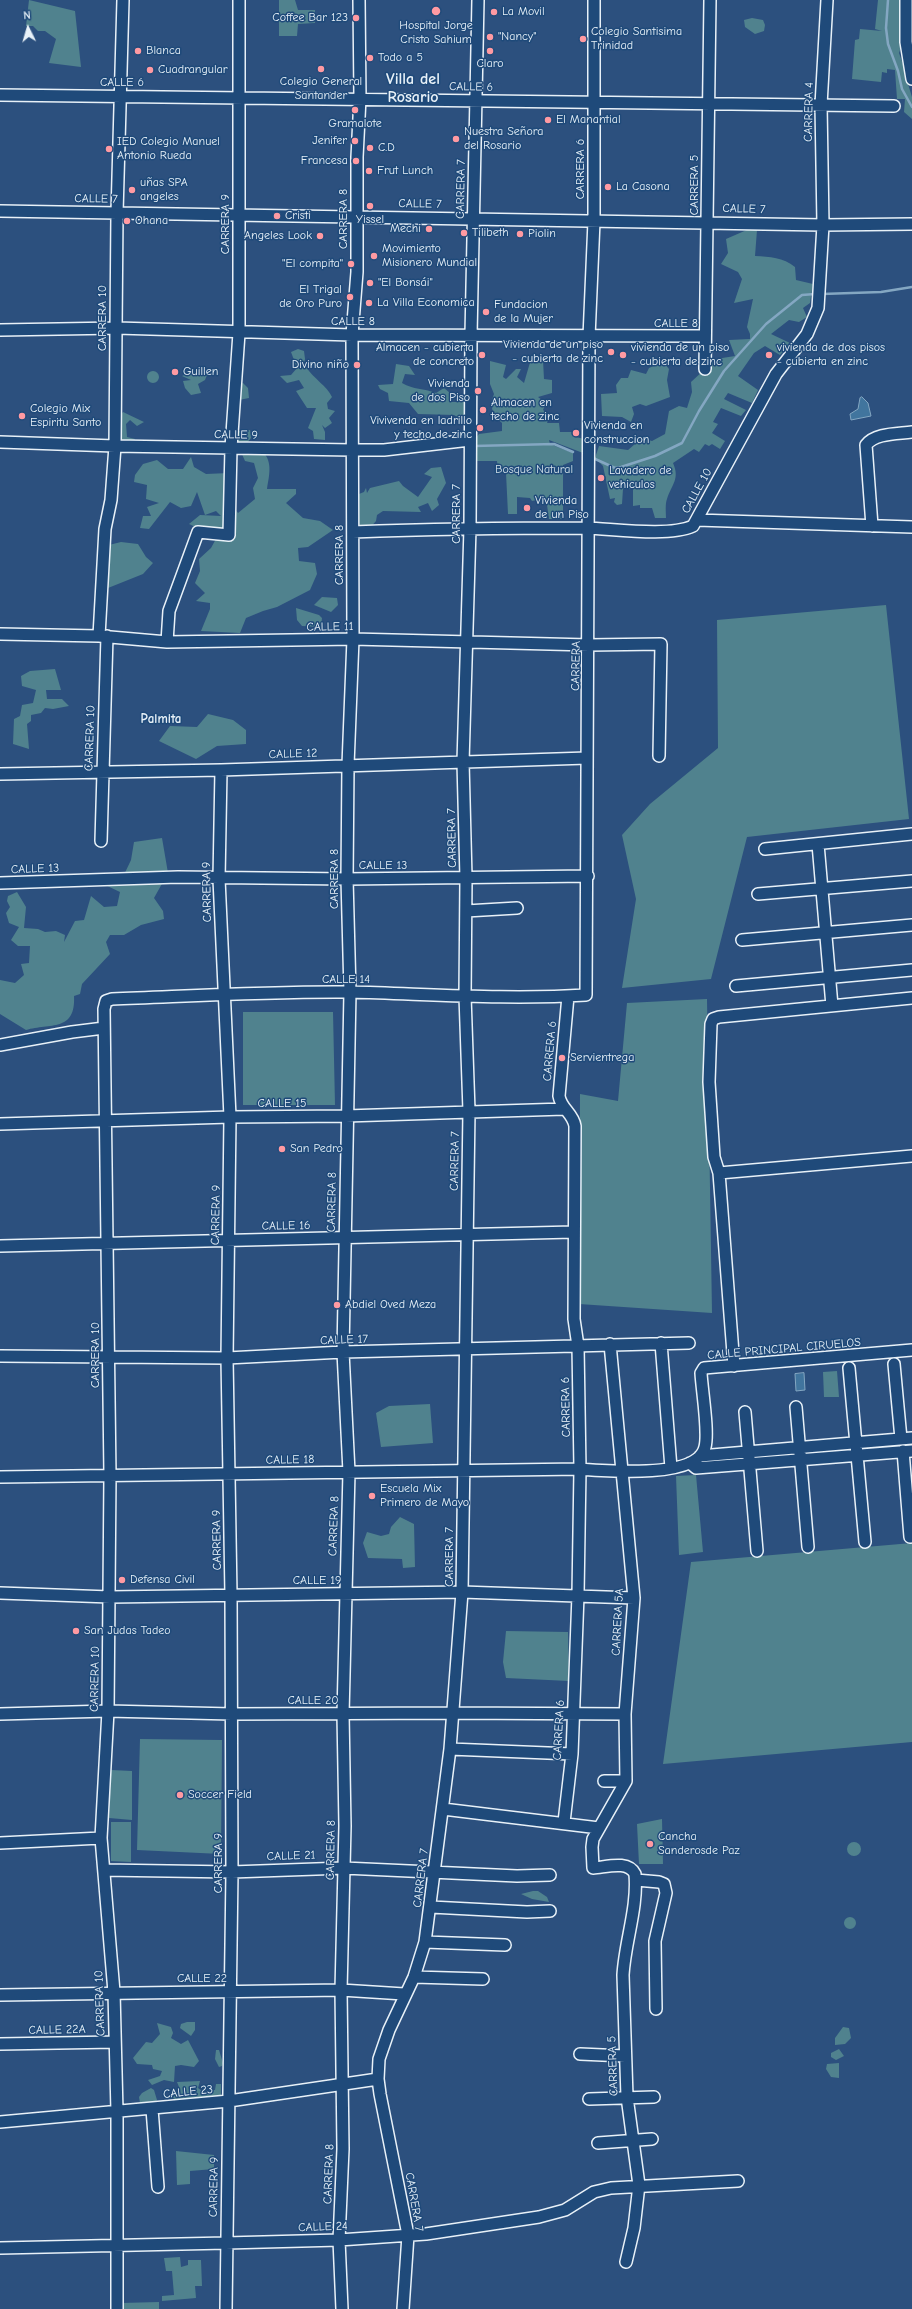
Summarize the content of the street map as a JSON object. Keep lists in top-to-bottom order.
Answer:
{
  "streets": {
    "street": [
      "CALLE 6",
      "CARRERA 4",
      "CARRERA 6",
      "CARRERA 5",
      "CARRERA 7",
      "CALLE 7",
      "CARRERA 8",
      "CARRERA 9",
      "CARRERA 10",
      "CALLE 8",
      "CALLE 9",
      "CALLE 10",
      "CALLE 11",
      "CARRERA",
      "CALLE 12",
      "CALLE 13",
      "CALLE 14",
      "CALLE 15",
      "CALLE 16",
      "CALLE 17",
      "CALLE PRINCIPAL CIRUELOS",
      "CALLE 18",
      "CALLE 19",
      "CARRERA 5A",
      "CALLE 20",
      "CALLE 21",
      "CALLE 22",
      "CALLE 22A",
      "CALLE 23",
      "CALLE 24"
    ]
  },
  "crossings": [
    ["CALLE 6", "CARRERA 4"],
    ["CALLE 6", "CARRERA 6"],
    ["CALLE 6", "CARRERA 5"],
    ["CALLE 6", "CARRERA 7"],
    ["CALLE 6", "CARRERA 8"],
    ["CALLE 6", "CARRERA 9"],
    ["CALLE 6", "CARRERA 10"],
    ["CARRERA 4", "CALLE 7"],
    ["CARRERA 4", "CALLE 10"],
    ["CARRERA 6", "CALLE 7"],
    ["CARRERA 6", "CALLE 8"],
    ["CARRERA 6", "CARRERA"],
    ["CARRERA 6", "CALLE 14"],
    ["CARRERA 6", "CALLE 15"],
    ["CARRERA 6", "CALLE 16"],
    ["CARRERA 6", "CALLE 17"],
    ["CARRERA 6", "CALLE 18"],
    ["CARRERA 6", "CALLE 19"],
    ["CARRERA 6", "CALLE 20"],
    ["CARRERA 5", "CALLE 7"],
    ["CARRERA 5", "CALLE 8"],
    ["CARRERA 5", "CALLE 24"],
    ["CARRERA 7", "CALLE 7"],
    ["CARRERA 7", "CALLE 8"],
    ["CARRERA 7", "CALLE 9"],
    ["CARRERA 7", "CALLE 10"],
    ["CARRERA 7", "CALLE 11"],
    ["CARRERA 7", "CALLE 12"],
    ["CARRERA 7", "CALLE 13"],
    ["CARRERA 7", "CALLE 14"],
    ["CARRERA 7", "CALLE 15"],
    ["CARRERA 7", "CALLE 16"],
    ["CARRERA 7", "CALLE 17"],
    ["CARRERA 7", "CALLE 18"],
    ["CARRERA 7", "CALLE 19"],
    ["CARRERA 7", "CALLE 20"],
    ["CARRERA 7", "CALLE 21"],
    ["CARRERA 7", "CALLE 22"],
    ["CARRERA 7", "CALLE 23"],
    ["CARRERA 7", "CALLE 24"],
    ["CALLE 7", "CARRERA 8"],
    ["CALLE 7", "CARRERA 9"],
    ["CALLE 7", "CARRERA 10"],
    ["CALLE 7", "CALLE 10"],
    ["CARRERA 8", "CALLE 8"],
    ["CARRERA 8", "CALLE 9"],
    ["CARRERA 8", "CALLE 10"],
    ["CARRERA 8", "CALLE 11"],
    ["CARRERA 8", "CALLE 12"],
    ["CARRERA 8", "CALLE 13"],
    ["CARRERA 8", "CALLE 14"],
    ["CARRERA 8", "CALLE 15"],
    ["CARRERA 8", "CALLE 16"],
    ["CARRERA 8", "CALLE 17"],
    ["CARRERA 8", "CALLE 18"],
    ["CARRERA 8", "CALLE 19"],
    ["CARRERA 8", "CALLE 20"],
    ["CARRERA 8", "CALLE 21"],
    ["CARRERA 8", "CALLE 22"],
    ["CARRERA 8", "CALLE 23"],
    ["CARRERA 8", "CALLE 24"],
    ["CARRERA 9", "CALLE 8"],
    ["CARRERA 9", "CALLE 9"],
    ["CARRERA 9", "CALLE 11"],
    ["CARRERA 9", "CALLE 12"],
    ["CARRERA 9", "CALLE 13"],
    ["CARRERA 9", "CALLE 14"],
    ["CARRERA 9", "CALLE 15"],
    ["CARRERA 9", "CALLE 16"],
    ["CARRERA 9", "CALLE 17"],
    ["CARRERA 9", "CALLE 18"],
    ["CARRERA 9", "CALLE 19"],
    ["CARRERA 9", "CALLE 20"],
    ["CARRERA 9", "CALLE 21"],
    ["CARRERA 9", "CALLE 22"],
    ["CARRERA 9", "CALLE 23"],
    ["CARRERA 9", "CALLE 24"],
    ["CARRERA 10", "CALLE 8"],
    ["CARRERA 10", "CALLE 9"],
    ["CARRERA 10", "CALLE 11"],
    ["CARRERA 10", "CALLE 12"],
    ["CARRERA 10", "CALLE 14"],
    ["CARRERA 10", "CALLE 15"],
    ["CARRERA 10", "CALLE 16"],
    ["CARRERA 10", "CALLE 17"],
    ["CARRERA 10", "CALLE 18"],
    ["CARRERA 10", "CALLE 19"],
    ["CARRERA 10", "CALLE 20"],
    ["CARRERA 10", "CALLE 21"],
    ["CARRERA 10", "CALLE 22"],
    ["CARRERA 10", "CALLE 22A"],
    ["CARRERA 10", "CALLE 23"],
    ["CARRERA 10", "CALLE 24"],
    ["CALLE 8", "CARRERA"],
    ["CALLE 10", "CARRERA"],
    ["CALLE 11", "CARRERA"],
    ["CARRERA", "CALLE 12"],
    ["CARRERA", "CALLE 13"],
    ["CARRERA", "CALLE 14"],
    ["CALLE 17", "CARRERA 5A"],
    ["CALLE 19", "CARRERA 5A"],
    ["CARRERA 5A", "CALLE 20"]
  ],
  "districts": ["Villa del Rosario", "Palmita"],
  "parks": ["Bosque Natural"],
  "places": [
    "Hospital Jorge Cristo Sahium",
    "La Movil",
    "Coffee Bar 123",
    "\"Nancy\"",
    "Colegio Santisima Trinidad",
    "Blanca",
    "Claro",
    "Todo a 5",
    "Colegio General Santander",
    "Cuadrangular",
    "Gramalote",
    "El Manantial",
    "Nuestra Señora del Rosario",
    "Jenifer",
    "C.D",
    "IED Colegio Manuel Antonio Rueda",
    "Francesa",
    "Frut Lunch",
    "La Casona",
    "uñas SPA angeles",
    "Yissel",
    "Cristi",
    "Ohana",
    "Mechi",
    "Tilibeth",
    "Piolin",
    "Angeles Look",
    "Movimiento Misionero Mundial",
    "\"El compita\"",
    "\"El Bonsái\"",
    "El Trigal de Oro Puro",
    "La Villa Economica",
    "Fundacion de la Mujer",
    "Vivienda de un piso - cubierta de zinc",
    "Almacen - cubierta de concreto",
    "vivienda de un piso - cubierta de zinc",
    "vivienda de dos pisos - cubierta en zinc",
    "Divino niño",
    "Guillen",
    "Vivienda de dos Piso",
    "Almacen en techo de zinc",
    "Colegio Mix Espiritu Santo",
    "Vivivenda en ladrillo y techo de zinc",
    "Vivienda en construccion",
    "Lavadero de vehiculos",
    "Vivienda de un Piso",
    "Servientrega",
    "San Pedro",
    "Abdiel Oved Meza",
    "Escuela Mix Primero de Mayo",
    "Defensa Civil",
    "San Judas Tadeo",
    "Soccer Field",
    "Cancha Sanderosde Paz"
  ],
  "north": "top"
}
